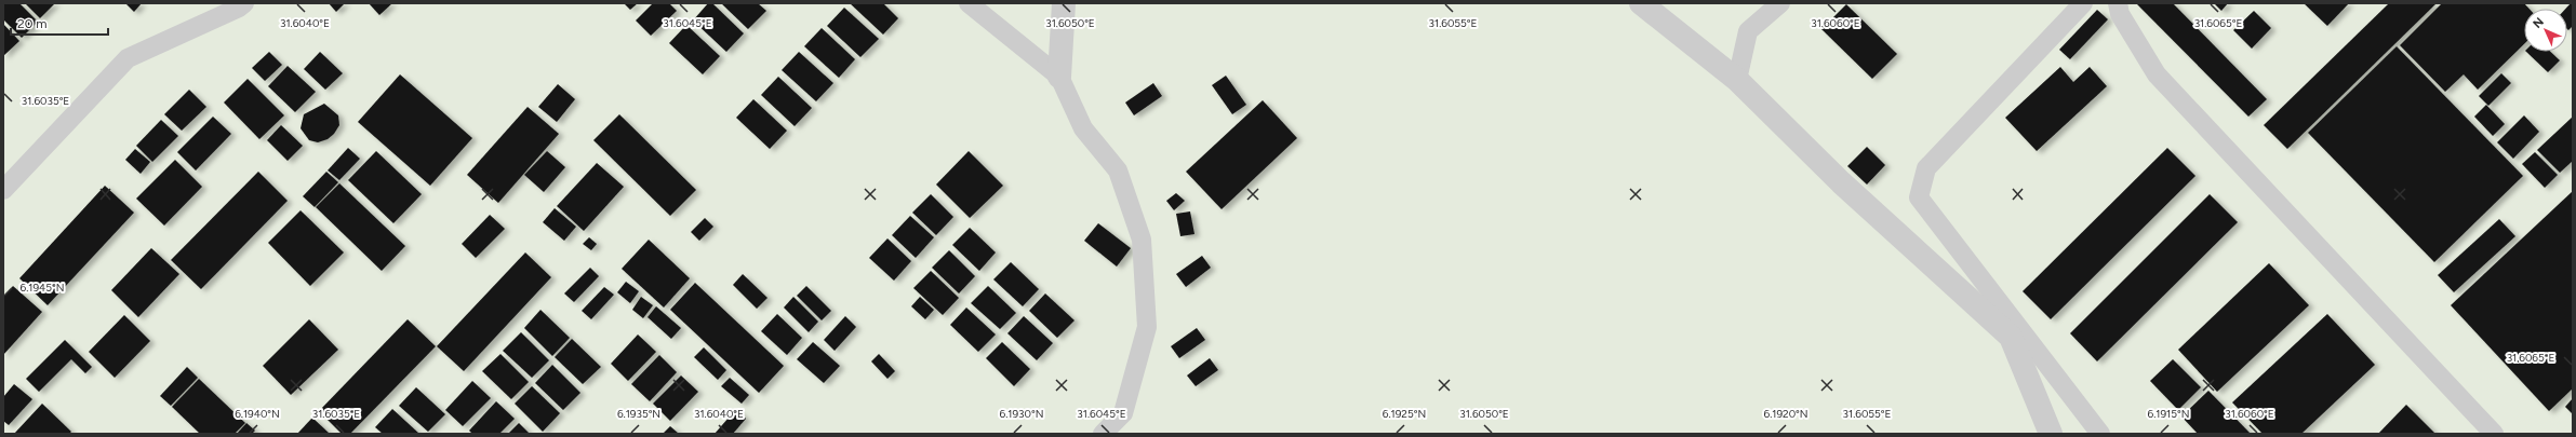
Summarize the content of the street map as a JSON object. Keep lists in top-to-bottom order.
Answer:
{
  "scale_bar": "20 m",
  "north": "top left",
  "coordinates": [
    "31.6065°E",
    "31.6040°E",
    "31.6045°E",
    "31.6050°E",
    "31.6055°E",
    "31.6060°E",
    "31.6035°E",
    "6.1945°N",
    "6.1940°N",
    "6.1935°N",
    "6.1930°N",
    "6.1925°N",
    "6.1920°N",
    "6.1915°N"
  ]
}
